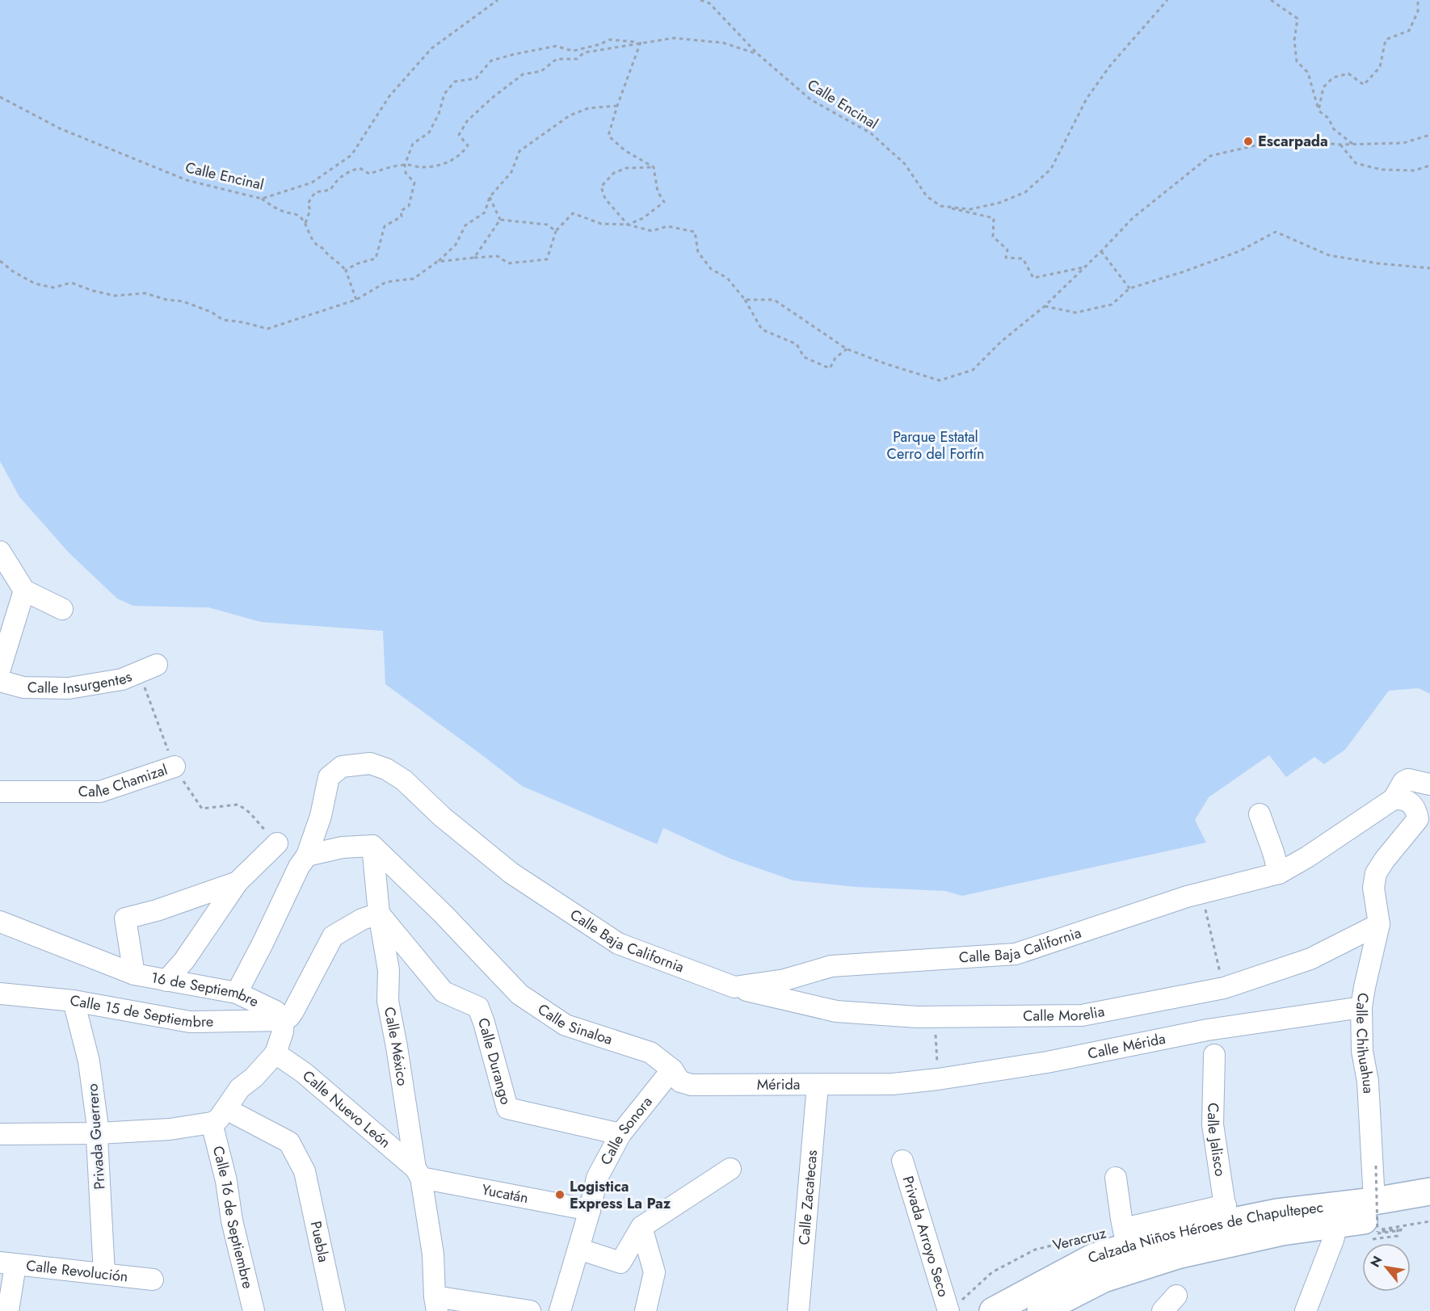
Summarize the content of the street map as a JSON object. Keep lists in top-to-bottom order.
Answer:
{
  "streets": {
    "main road": ["Calzada Niños Héroes de Chapultepec"],
    "street": [
      "Calle Insurgentes",
      "Calle Chamizal",
      "Calle Baja California",
      "16 de Septiembre",
      "Calle 15 de Septiembre",
      "Calle Morelia",
      "Calle Sinaloa",
      "Calle Chihuahua",
      "Calle México",
      "Calle Mérida",
      "Calle Durango",
      "Mérida",
      "Calle Nuevo León",
      "Calle Sonora",
      "Privada Guerrero",
      "Calle Jalisco",
      "Yucatán",
      "Calle Zacatecas",
      "Calle 16 de Septiembre",
      "Privada Arroyo Seco",
      "Puebla",
      "Calle Revolución"
    ],
    "path": ["Calle Encinal", "Veracruz"]
  },
  "crossings": [
    ["Calle Insurgentes", "Calle Chamizal"],
    ["Calle Baja California", "16 de Septiembre"],
    ["Calle Baja California", "Calle Morelia"],
    ["Calle Baja California", "Calle Chihuahua"],
    ["16 de Septiembre", "Calle 15 de Septiembre"],
    ["Calle 15 de Septiembre", "Privada Guerrero"],
    ["Calle Morelia", "Calle Chihuahua"],
    ["Calle Sinaloa", "Calle México"],
    ["Calle Sinaloa", "Mérida"],
    ["Calle Sinaloa", "Calle Sonora"],
    ["Calle Chihuahua", "Calle Mérida"],
    ["Calle Chihuahua", "Calzada Niños Héroes de Chapultepec"],
    ["Calle México", "Calle Durango"],
    ["Calle México", "Calle Nuevo León"],
    ["Calle México", "Yucatán"],
    ["Calle Mérida", "Mérida"],
    ["Calle Durango", "Calle Sonora"],
    ["Mérida", "Calle Sonora"],
    ["Mérida", "Calle Zacatecas"],
    ["Calle Nuevo León", "Yucatán"],
    ["Calle Sonora", "Yucatán"],
    ["Privada Guerrero", "Calle Revolución"],
    ["Calle Jalisco", "Calzada Niños Héroes de Chapultepec"],
    ["Calle 16 de Septiembre", "Puebla"],
    ["Privada Arroyo Seco", "Veracruz"]
  ],
  "parks": ["Parque Estatal Cerro del Fortín"],
  "places": ["Escarpada", "Logistica Express La Paz"],
  "north": "top left"
}
